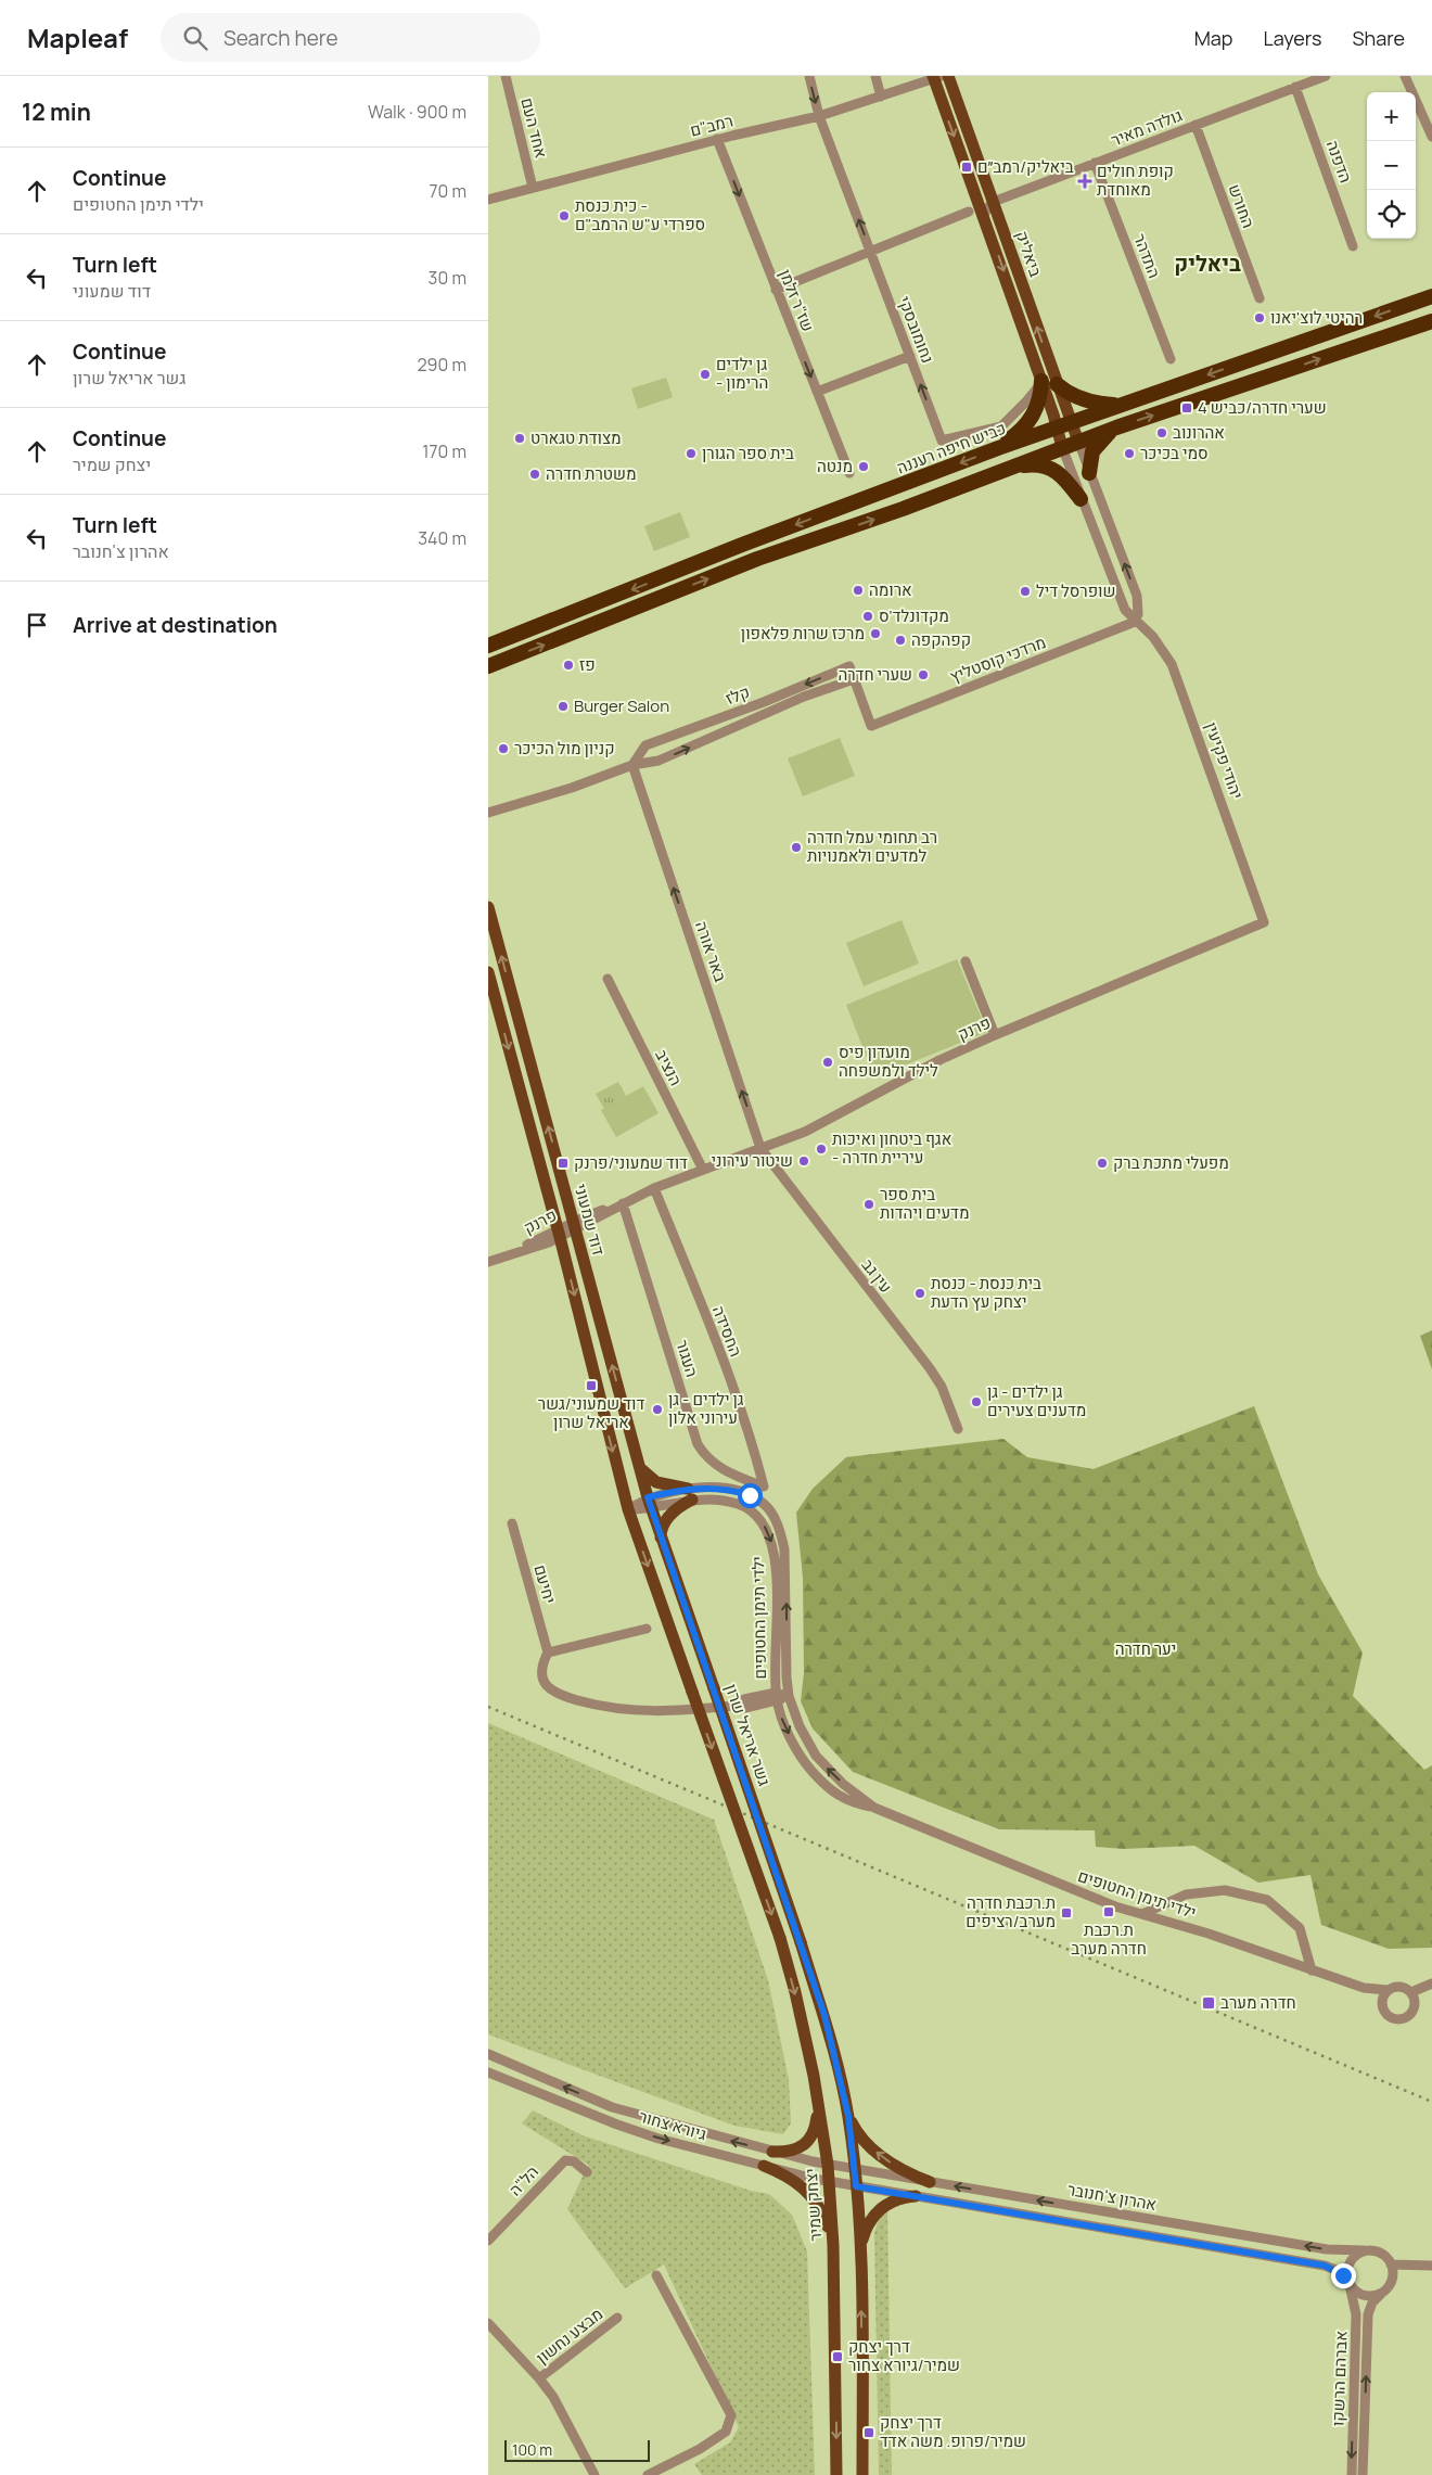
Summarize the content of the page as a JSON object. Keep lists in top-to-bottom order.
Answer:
{
  "streets": {
    "highway": ["כביש חיפה רעננה"],
    "main road": [
      "ביאליק",
      "יהודי פקיעין",
      "דוד שמעוני",
      "גשר אריאל שרון",
      "יצחק שמיר"
    ],
    "street": [
      "רמב\"ם",
      "אחד העם",
      "גולדה מאיר",
      "הדפנה",
      "החורש",
      "התדהר",
      "שז\"ר זלמן",
      "נחומובסקי",
      "מרדכי קוסטליץ",
      "קלז",
      "באר אורה",
      "פרנק",
      "הנציב",
      "עין גב",
      "החסידה",
      "העגור",
      "יחיעם",
      "ילדי תימן החטופים",
      "גיורא צחור",
      "הל\"ה",
      "אהרון צ'חנובר",
      "מבצע נחשון",
      "אברהם הרשקו"
    ]
  },
  "crossings": [
    ["רמב\"ם", "אחד העם"],
    ["רמב\"ם", "ביאליק"],
    ["רמב\"ם", "שז\"ר זלמן"],
    ["רמב\"ם", "נחומובסקי"],
    ["גולדה מאיר", "הדפנה"],
    ["גולדה מאיר", "החורש"],
    ["גולדה מאיר", "ביאליק"],
    ["גולדה מאיר", "התדהר"],
    ["ביאליק", "נחומובסקי"],
    ["ביאליק", "כביש חיפה רעננה"],
    ["ביאליק", "יהודי פקיעין"],
    ["כביש חיפה רעננה", "יהודי פקיעין"],
    ["מרדכי קוסטליץ", "קלז"],
    ["מרדכי קוסטליץ", "יהודי פקיעין"],
    ["קלז", "באר אורה"],
    ["יהודי פקיעין", "פרנק"],
    ["באר אורה", "פרנק"],
    ["באר אורה", "עין גב"],
    ["פרנק", "הנציב"],
    ["פרנק", "דוד שמעוני"],
    ["פרנק", "עין גב"],
    ["פרנק", "החסידה"],
    ["פרנק", "העגור"],
    ["דוד שמעוני", "ילדי תימן החטופים"],
    ["דוד שמעוני", "גשר אריאל שרון"],
    ["דוד שמעוני", "יצחק שמיר"],
    ["החסידה", "העגור"],
    ["יחיעם", "ילדי תימן החטופים"],
    ["ילדי תימן החטופים", "יצחק שמיר"],
    ["גיורא צחור", "אהרון צ'חנובר"],
    ["גיורא צחור", "יצחק שמיר"],
    ["אהרון צ'חנובר", "אברהם הרשקו"]
  ],
  "one_way": ["שז\"ר זלמן", "באר אורה", "יצחק שמיר"],
  "districts": ["ביאליק"],
  "parks": ["יער חדרה"],
  "places": {
    "transit": [
      "ביאליק/רמב״ם",
      "שערי חדרה/כביש 4",
      "דוד שמעוני/פרנק",
      "דוד שמעוני/גשר אריאל שרון",
      "ת.רכבת חדרה מערב",
      "ת.רכבת חדרה מערב/רציפים",
      "חדרה מערב",
      "דרך יצחק שמיר/גיורא צחור",
      "דרך יצחק שמיר/פרופ. משה אדד"
    ],
    "health": ["קופת חולים מאוחדת"],
    "other": [
      "כית כנסת - ספרדי ע\"ש הרמב\"ם",
      "רהיטי לוצ'יאנו",
      "גן ילדים - הרימון",
      "אהרונוב",
      "מצודת טגארט",
      "בית ספר הגורן",
      "סמי בכיכר",
      "מנטה",
      "משטרת חדרה",
      "ארומה",
      "שופרסל דיל",
      "מקדונלד'ס",
      "מרכז שרות פלאפון",
      "קפהקפה",
      "פז",
      "שערי חדרה",
      "Burger Salon",
      "קניון מול הכיכר",
      "רב תחומי עמל חדרה למדעים ולאמנויות",
      "מועדון פיס לילד ולמשפחה",
      "אגף ביטחון ואיכות - עיריית חדרה",
      "שיטור עירוני",
      "מפעלי מתכת ברק",
      "בית ספר מדעים ויהדות",
      "בית כנסת - כנסת יצחק עץ הדעת",
      "גן ילדים - גן מדענים צעירים",
      "גן ילדים - גן עירוני אלון"
    ]
  },
  "scale_bar": "100 m",
  "page": {
    "header": "Mapleaf",
    "search": "Search here",
    "nav": ["Map", "Layers", "Share"],
    "heading": ["12 min", "Walk · 900 m"],
    "map_buttons": ["+", "−"],
    "list": [
      ["Continue", "ילדי תימן החטופים", "70 m"],
      ["Turn left", "דוד שמעוני", "30 m"],
      ["Continue", "גשר אריאל שרון", "290 m"],
      ["Continue", "יצחק שמיר", "170 m"],
      ["Turn left", "אהרון צ'חנובר", "340 m"],
      "Arrive at destination"
    ],
    "scale": "100 m"
  }
}
